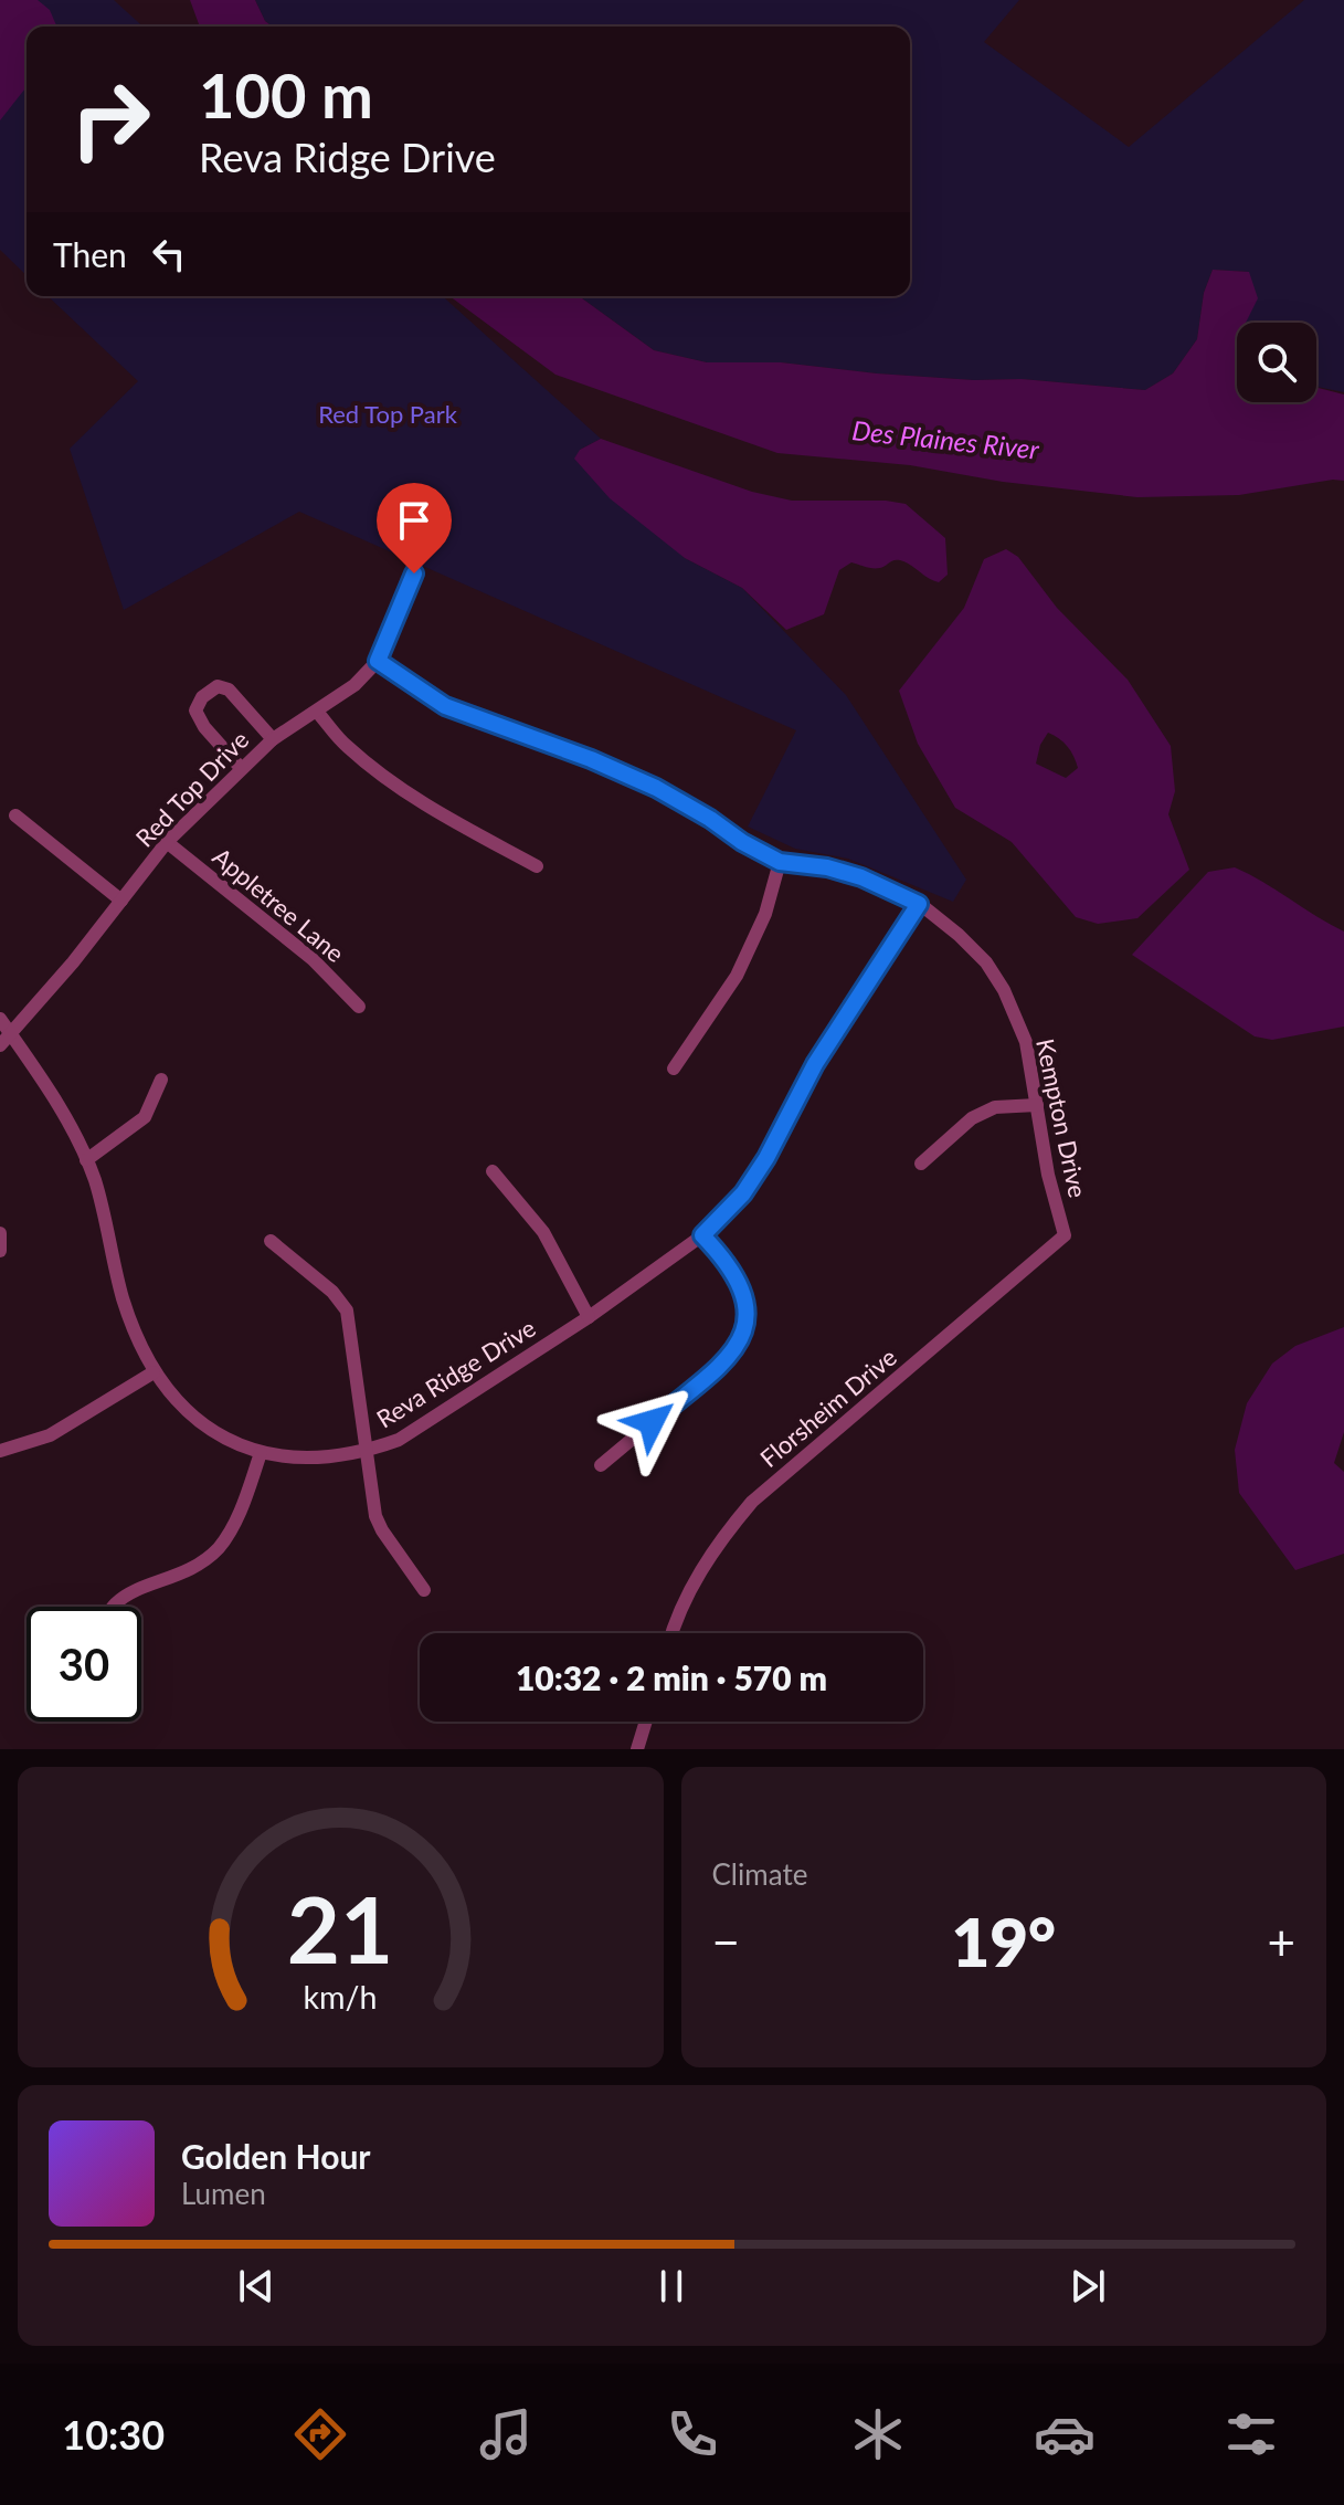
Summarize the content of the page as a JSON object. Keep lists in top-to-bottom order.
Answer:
{
  "streets": {
    "street": [
      "Red Top Drive",
      "Appletree Lane",
      "Kempton Drive",
      "Reva Ridge Drive",
      "Florsheim Drive"
    ]
  },
  "crossings": [
    ["Red Top Drive", "Appletree Lane"],
    ["Red Top Drive", "Kempton Drive"],
    ["Red Top Drive", "Reva Ridge Drive"],
    ["Kempton Drive", "Reva Ridge Drive"],
    ["Kempton Drive", "Florsheim Drive"]
  ],
  "water": ["Des Plaines River"],
  "parks": ["Red Top Park"],
  "page": {
    "turn": ["100 m", "Reva Ridge Drive"],
    "then": "Then",
    "limit": "30",
    "trip": "10:32 · 2 min · 570 m",
    "tile": "Climate",
    "heat": ["−", "19°", "+"],
    "song": ["Golden Hour", "Lumen"],
    "tabs": "10:30",
    "gauge": ["21", "km/h"]
  }
}
